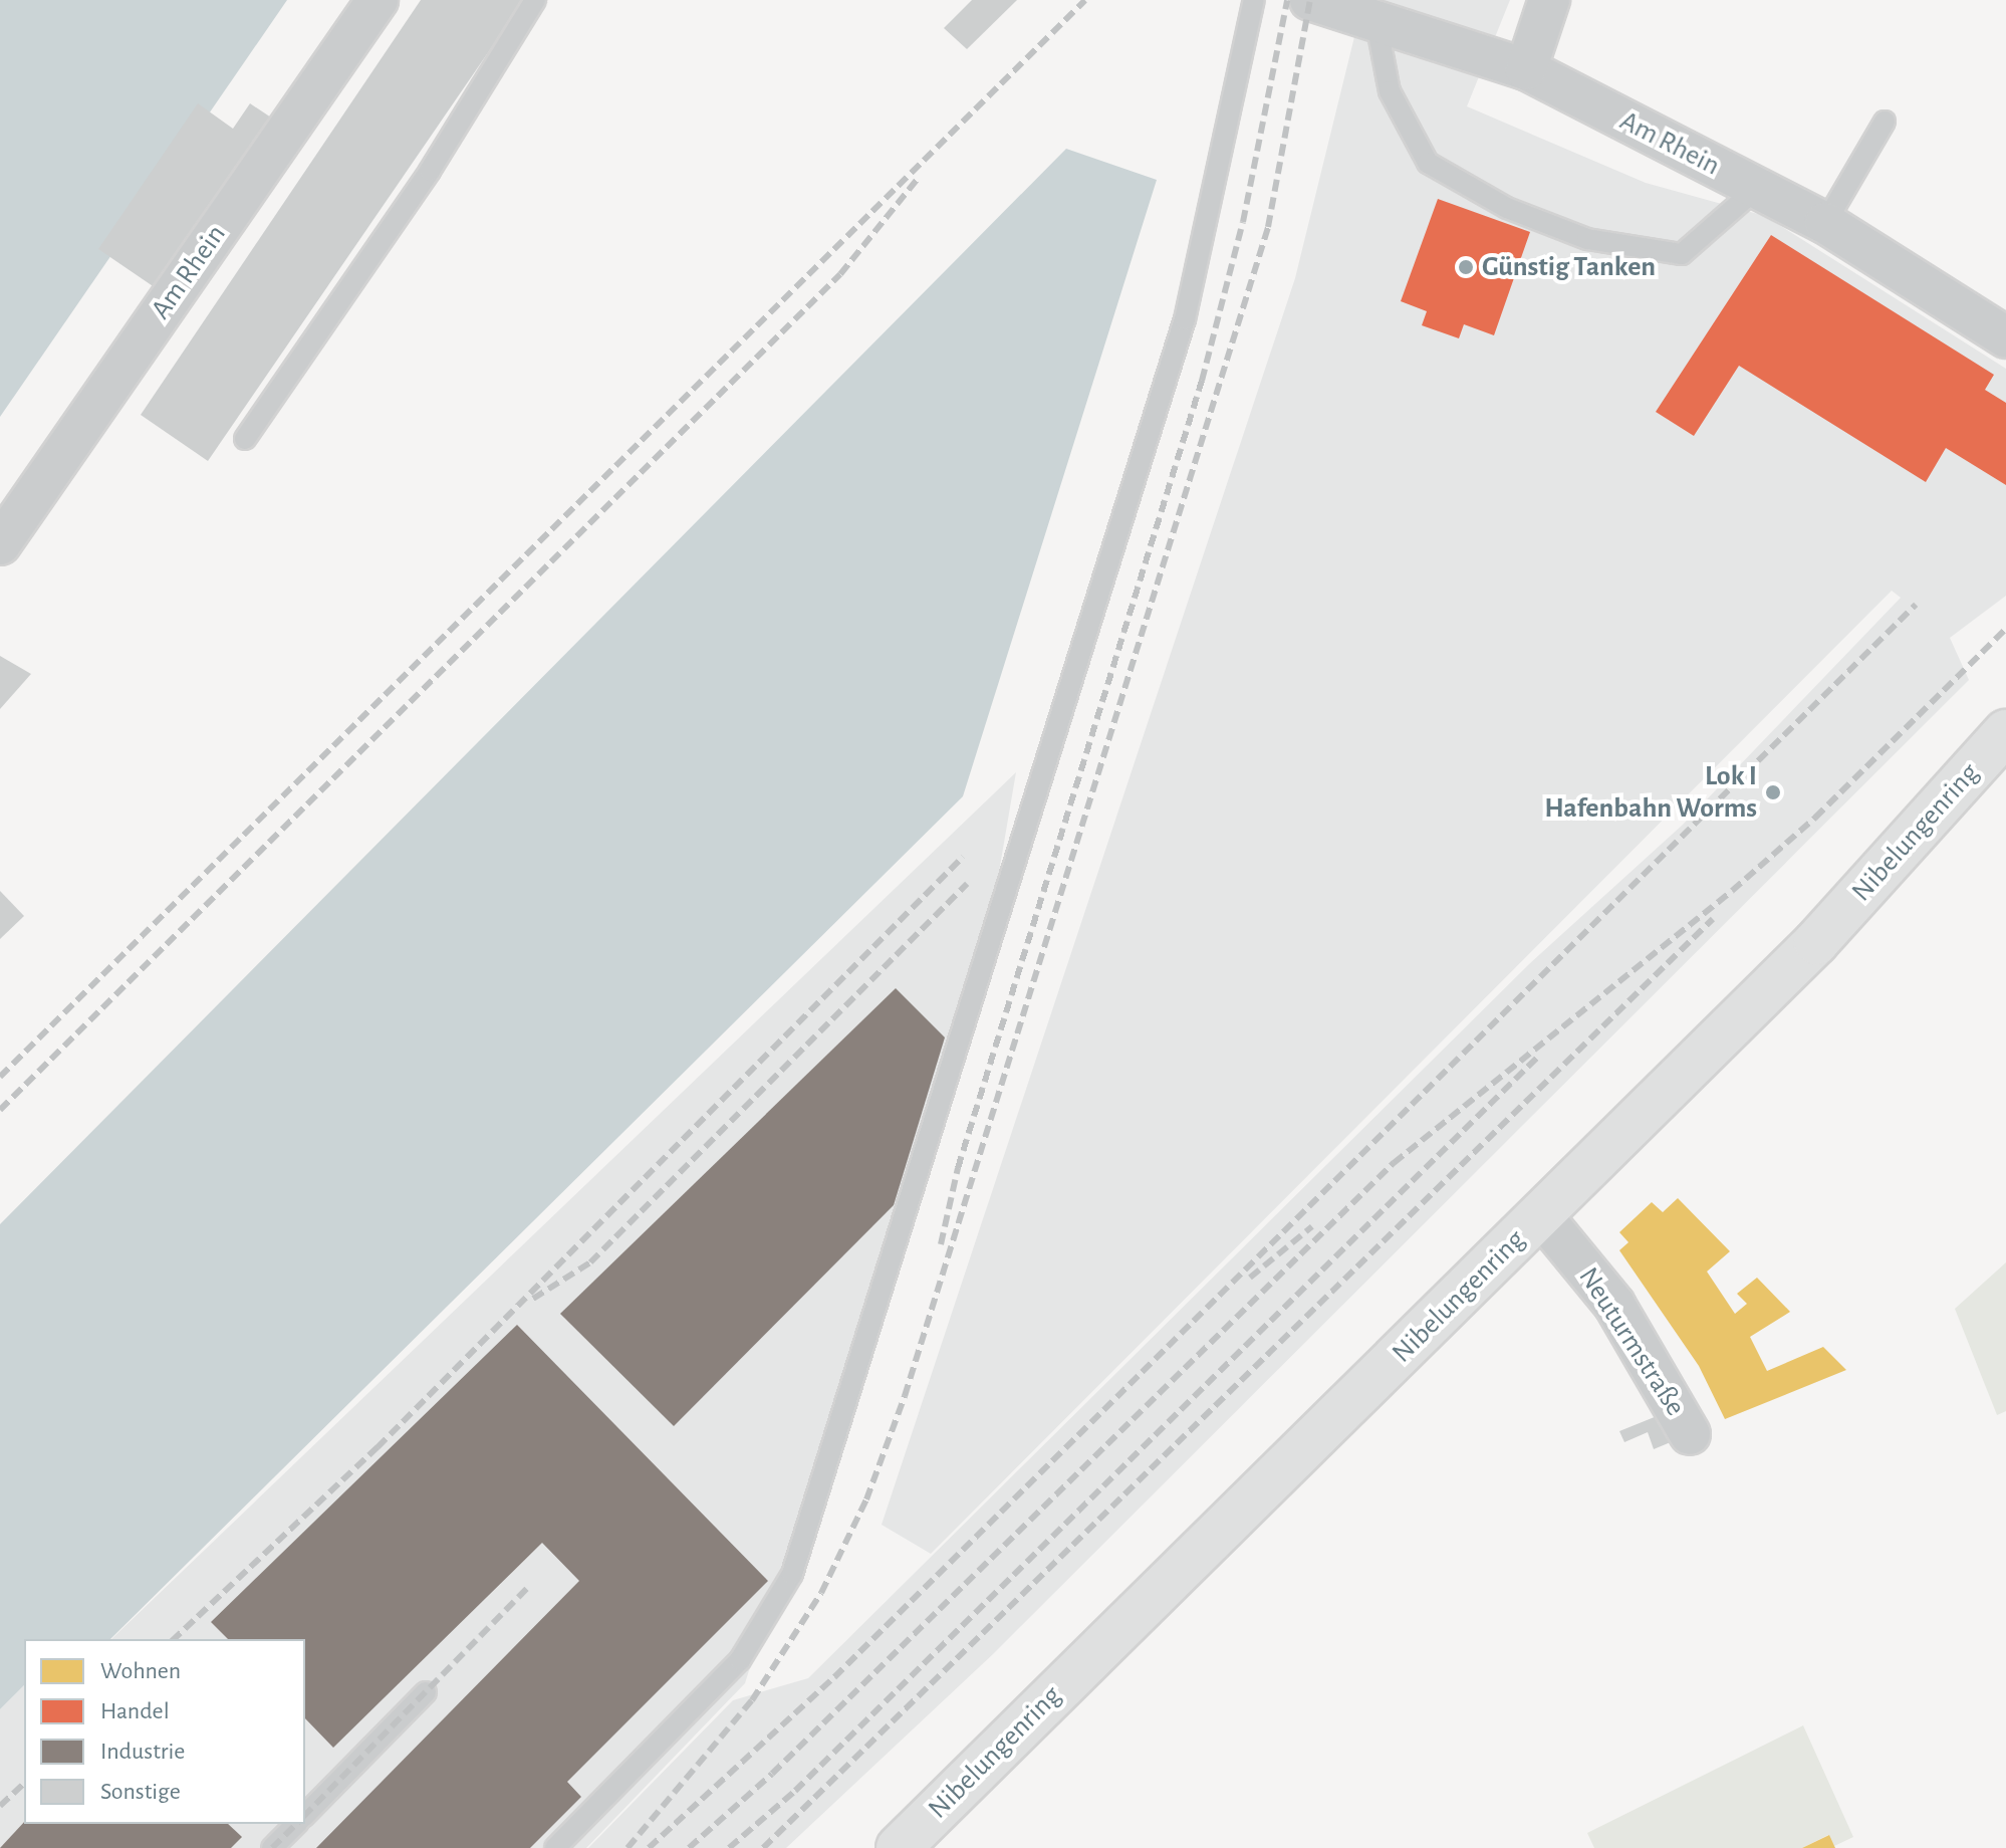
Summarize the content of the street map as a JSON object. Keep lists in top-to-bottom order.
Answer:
{
  "streets": {
    "main road": ["Nibelungenring"],
    "street": ["Am Rhein", "Neuturmstraße"]
  },
  "crossings": [
    ["Nibelungenring", "Neuturmstraße"]
  ],
  "places": ["Günstig Tanken", "Lok I Hafenbahn Worms"],
  "legend": [
    "Wohnen",
    "Handel",
    "Industrie",
    "Sonstige"
  ]
}
